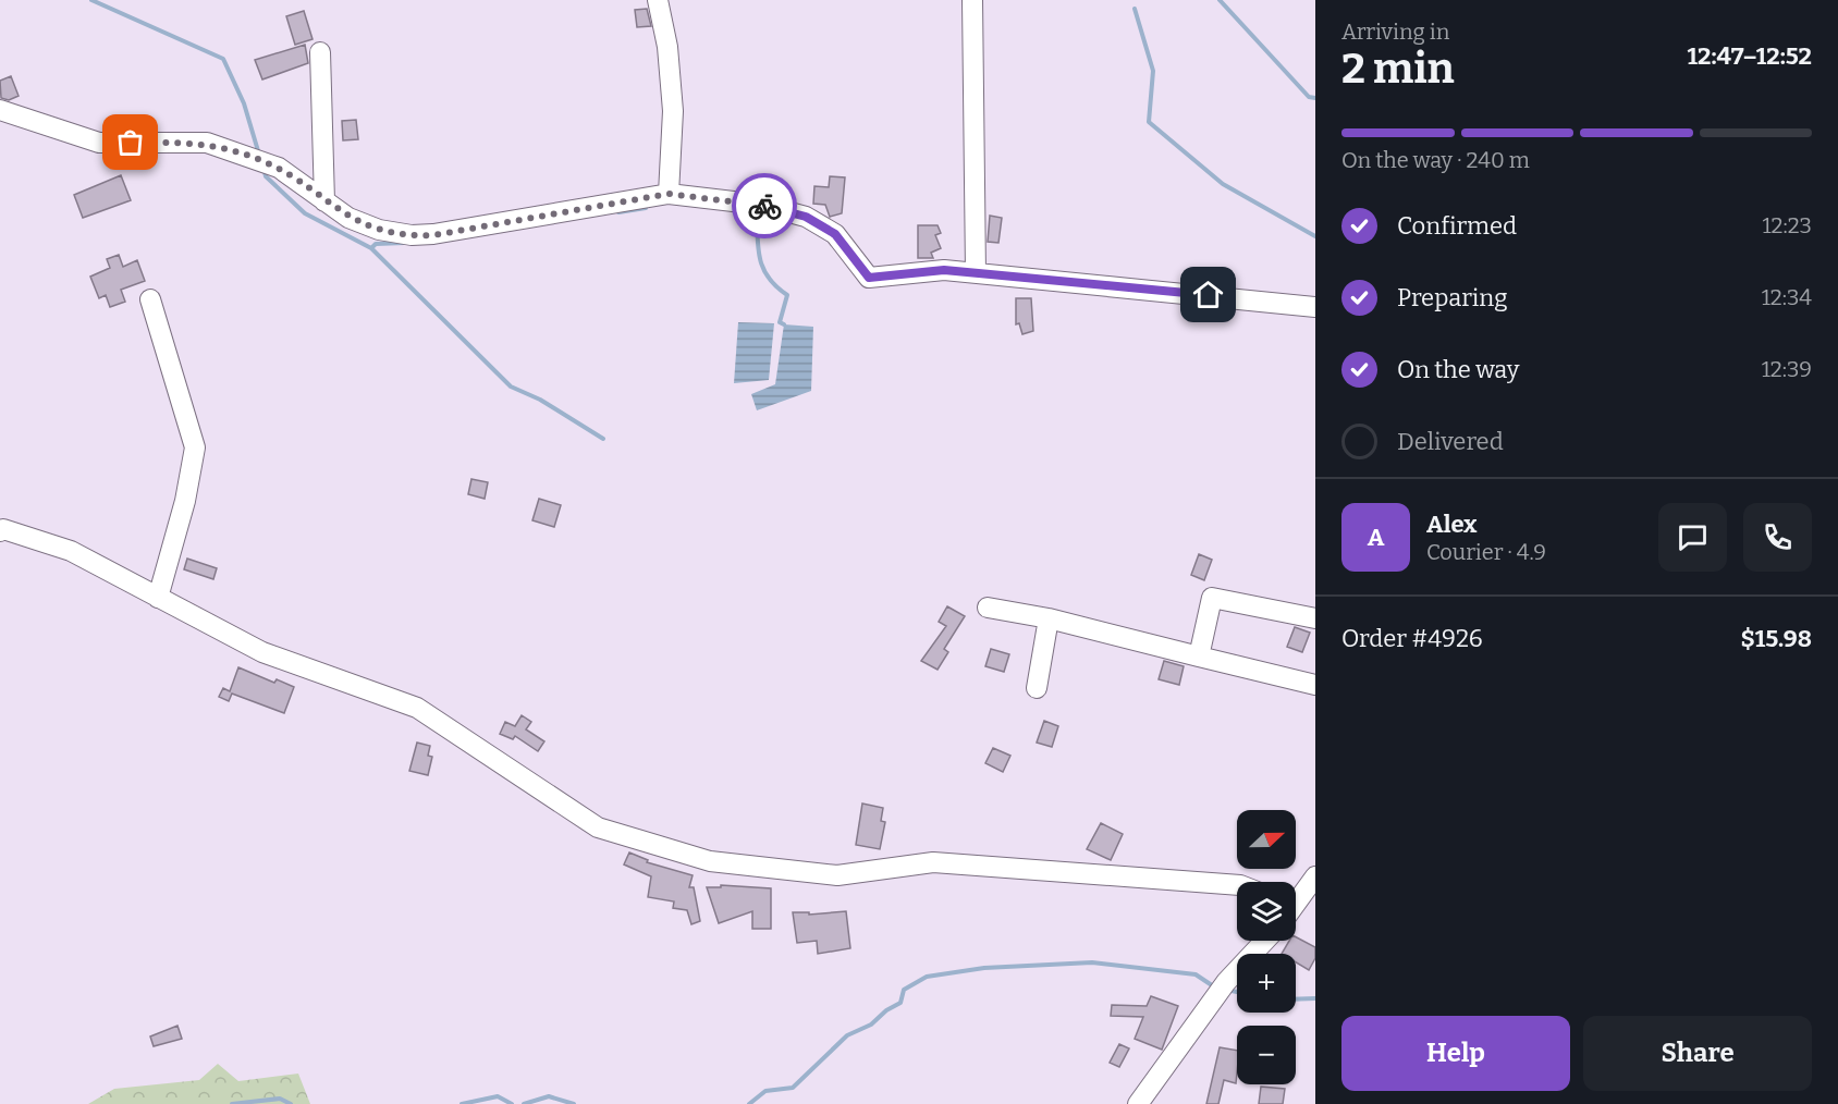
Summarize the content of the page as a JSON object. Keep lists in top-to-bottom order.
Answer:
{
  "north": "right",
  "page": {
    "heading": ["2 min", "Arriving in", "12:47–12:52"],
    "panel": [
      "Alex",
      "Courier · 4.9",
      "Order #4926",
      "$15.98"
    ],
    "bar": "On the way · 240 m",
    "list": [
      ["Confirmed", "12:23"],
      ["Preparing", "12:34"],
      ["On the way", "12:39"],
      "Delivered"
    ],
    "round": "A",
    "map_buttons": ["+", "−"],
    "buttons": ["Help", "Share"]
  }
}
